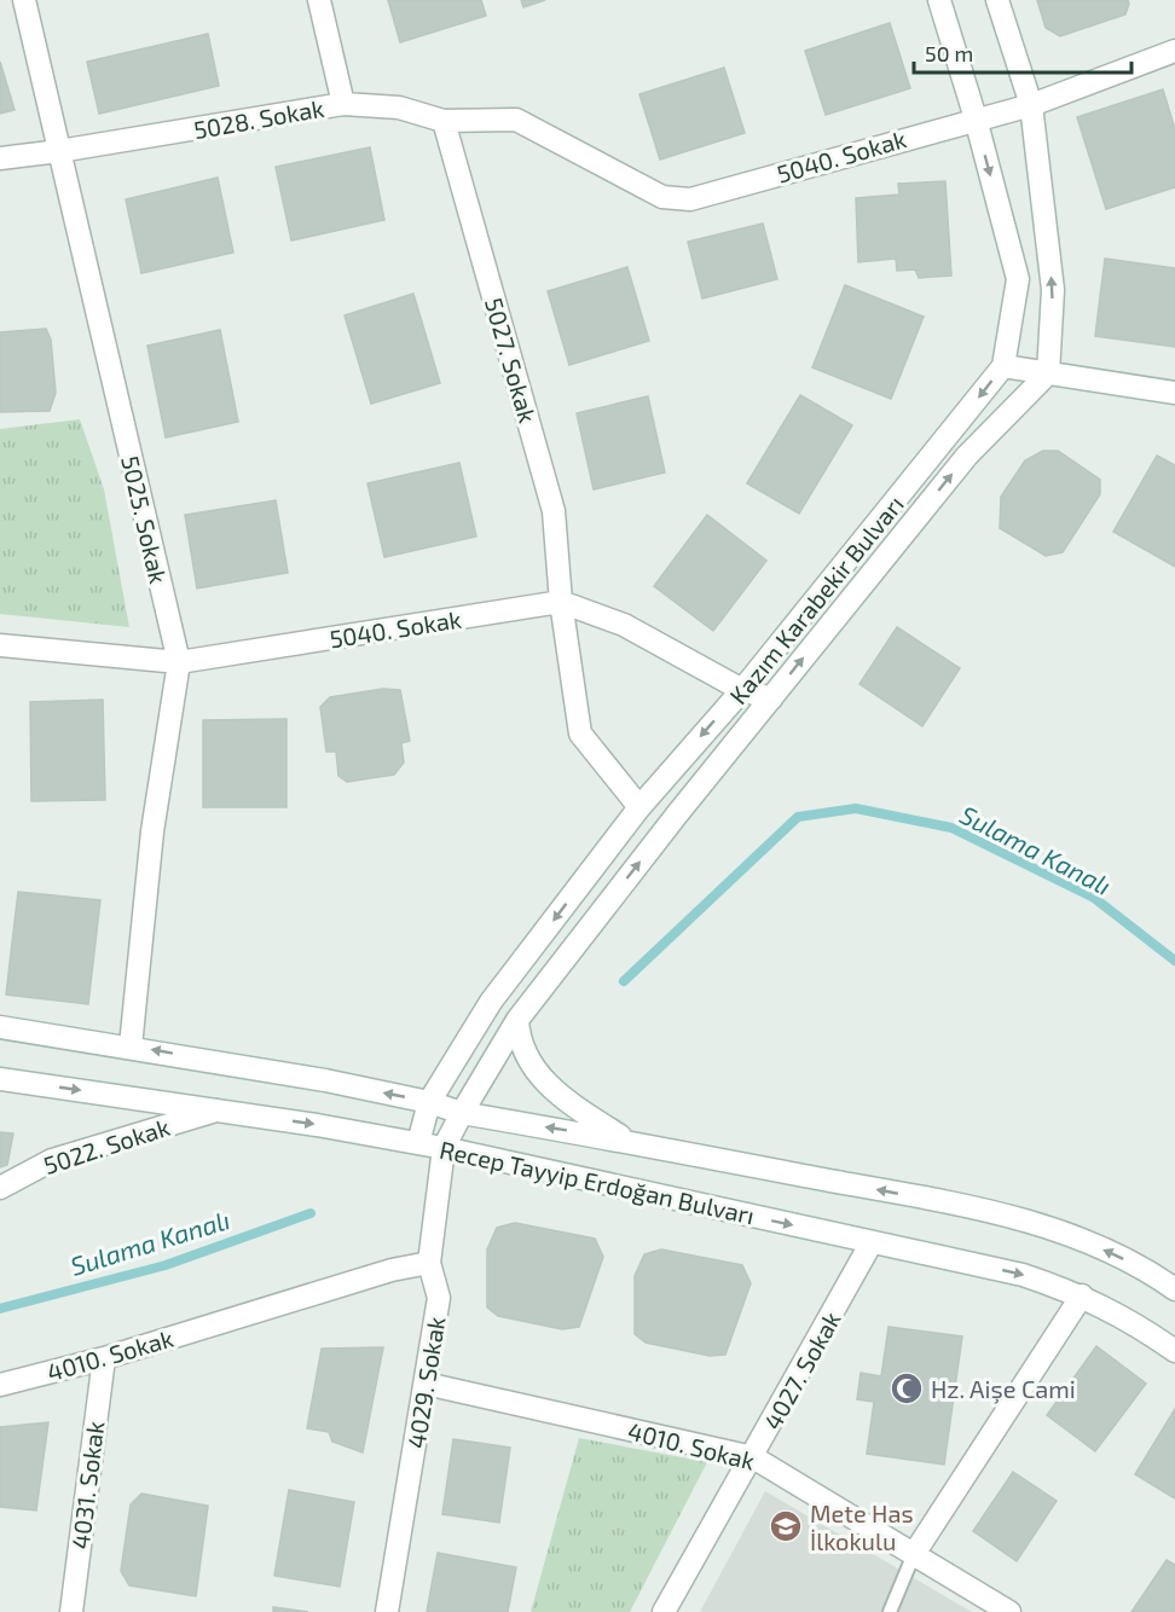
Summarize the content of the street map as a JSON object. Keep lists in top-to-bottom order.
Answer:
{
  "streets": {
    "street": [
      "5028. Sokak",
      "5040. Sokak",
      "5027. Sokak",
      "5025. Sokak",
      "Kazım Karabekir Bulvarı",
      "5022. Sokak",
      "Recep Tayyip Erdoğan Bulvarı",
      "4010. Sokak",
      "4027. Sokak",
      "4029. Sokak",
      "4031. Sokak"
    ]
  },
  "crossings": [
    ["5028. Sokak", "5040. Sokak"],
    ["5028. Sokak", "5027. Sokak"],
    ["5028. Sokak", "5025. Sokak"],
    ["5040. Sokak", "5027. Sokak"],
    ["5040. Sokak", "5025. Sokak"],
    ["5040. Sokak", "Kazım Karabekir Bulvarı"],
    ["5027. Sokak", "Kazım Karabekir Bulvarı"],
    ["5025. Sokak", "Recep Tayyip Erdoğan Bulvarı"],
    ["Kazım Karabekir Bulvarı", "Recep Tayyip Erdoğan Bulvarı"],
    ["Kazım Karabekir Bulvarı", "4029. Sokak"],
    ["5022. Sokak", "Recep Tayyip Erdoğan Bulvarı"],
    ["Recep Tayyip Erdoğan Bulvarı", "4027. Sokak"],
    ["Recep Tayyip Erdoğan Bulvarı", "4029. Sokak"],
    ["4010. Sokak", "4027. Sokak"],
    ["4010. Sokak", "4029. Sokak"],
    ["4010. Sokak", "4031. Sokak"]
  ],
  "water": ["Sulama Kanalı"],
  "places": {
    "mosque": ["Hz. Aişe Cami"],
    "school or university": ["Mete Has İlkokulu"]
  },
  "scale_bar": "50 m"
}
